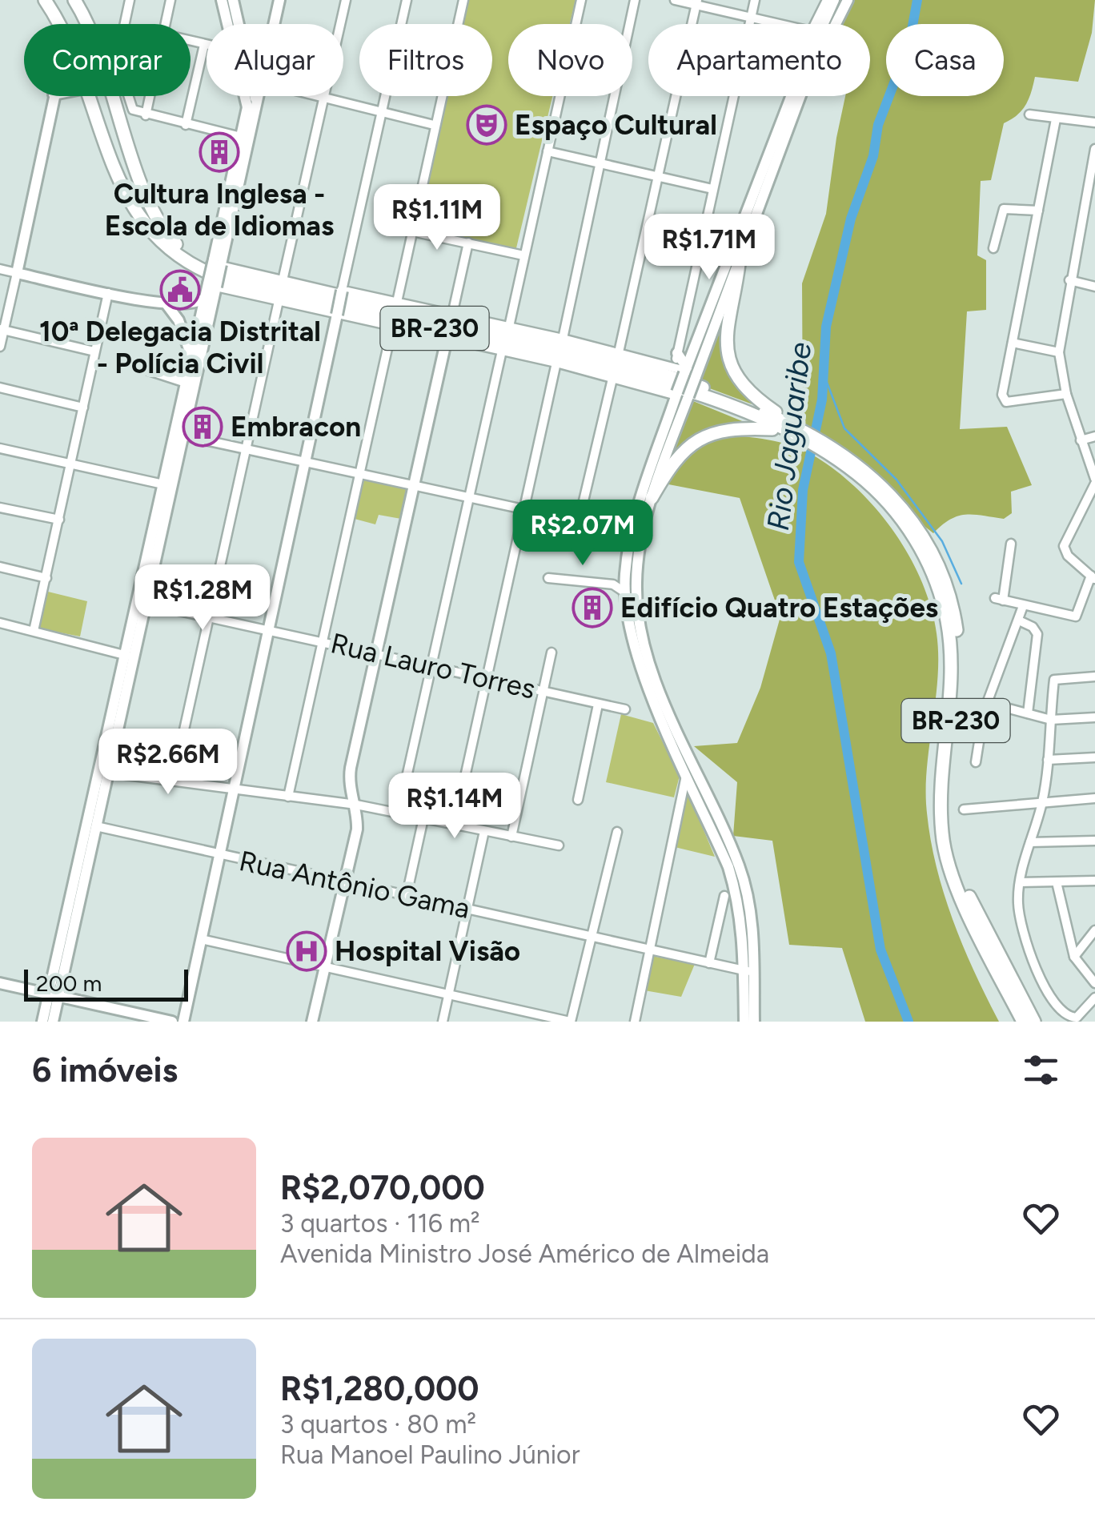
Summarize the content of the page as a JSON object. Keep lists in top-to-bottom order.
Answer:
{
  "streets": {
    "highway": ["BR-230"],
    "street": ["Rua Lauro Torres", "Rua Antônio Gama"]
  },
  "water": ["Rio Jaguaribe"],
  "places": {
    "theatre": ["Espaço Cultural"],
    "building": ["Cultura Inglesa - Escola de Idiomas", "Embracon", "Edifício Quatro Estações"],
    "public building": ["10ª Delegacia Distrital - Polícia Civil"],
    "hospital": ["Hospital Visão"]
  },
  "scale_bar": "200 m",
  "page": {
    "chip": [
      "Comprar",
      "Alugar",
      "Filtros",
      "Novo",
      "Apartamento",
      "Casa"
    ],
    "price": [
      "R$1.11M",
      "R$1.71M",
      "R$2.07M",
      "R$1.28M",
      "R$2.66M",
      "R$1.14M"
    ],
    "scale": "200 m",
    "heading": "6 imóveis",
    "list": [
      {
        "name": "R$2,070,000",
        "note": "3 quartos · 116 m² · Avenida Ministro José Américo de Almeida"
      },
      {
        "name": "R$1,280,000",
        "note": "3 quartos · 80 m² · Rua Manoel Paulino Júnior"
      }
    ]
  }
}
